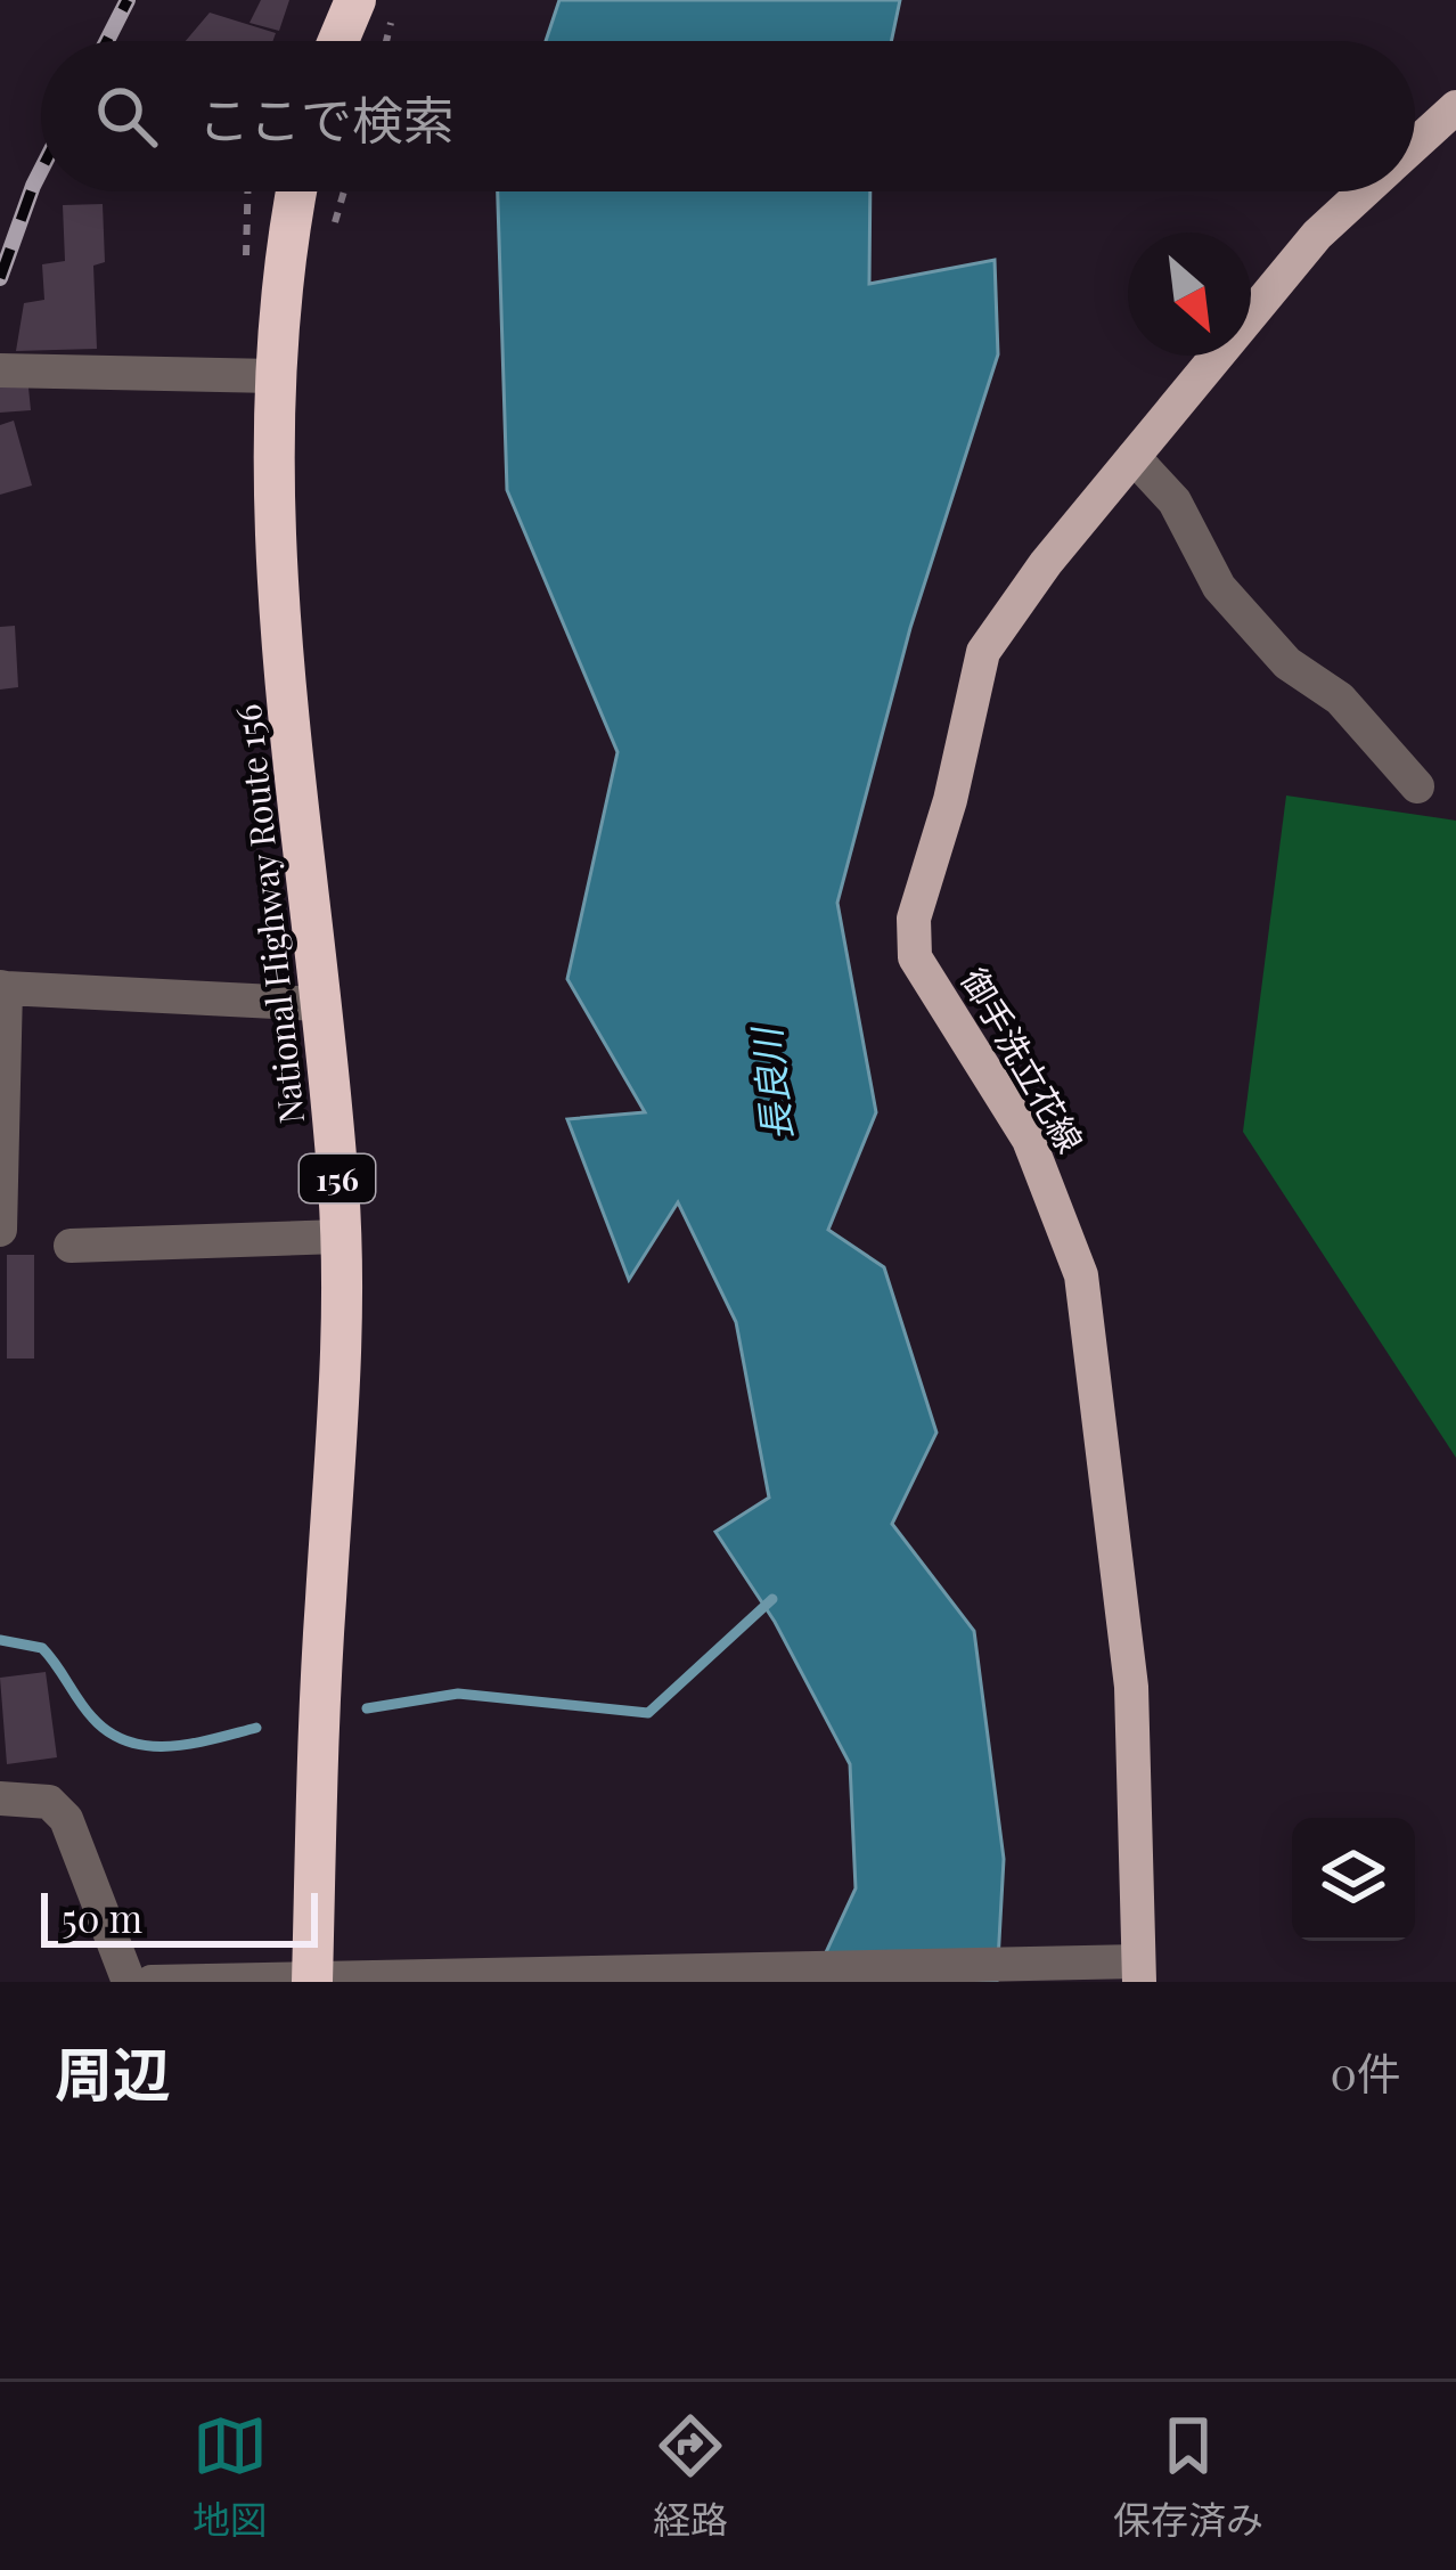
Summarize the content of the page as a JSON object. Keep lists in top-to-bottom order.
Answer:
{
  "streets": {
    "highway": ["National Highway Route 156", "156"],
    "main road": ["御手洗立花線"]
  },
  "water": ["長良川"],
  "scale_bar": "50 m",
  "north": "bottom right",
  "page": {
    "search": "ここで検索",
    "scale": "50 m",
    "heading": ["周辺", "0件"],
    "nav": ["地図", "経路", "保存済み"]
  }
}
